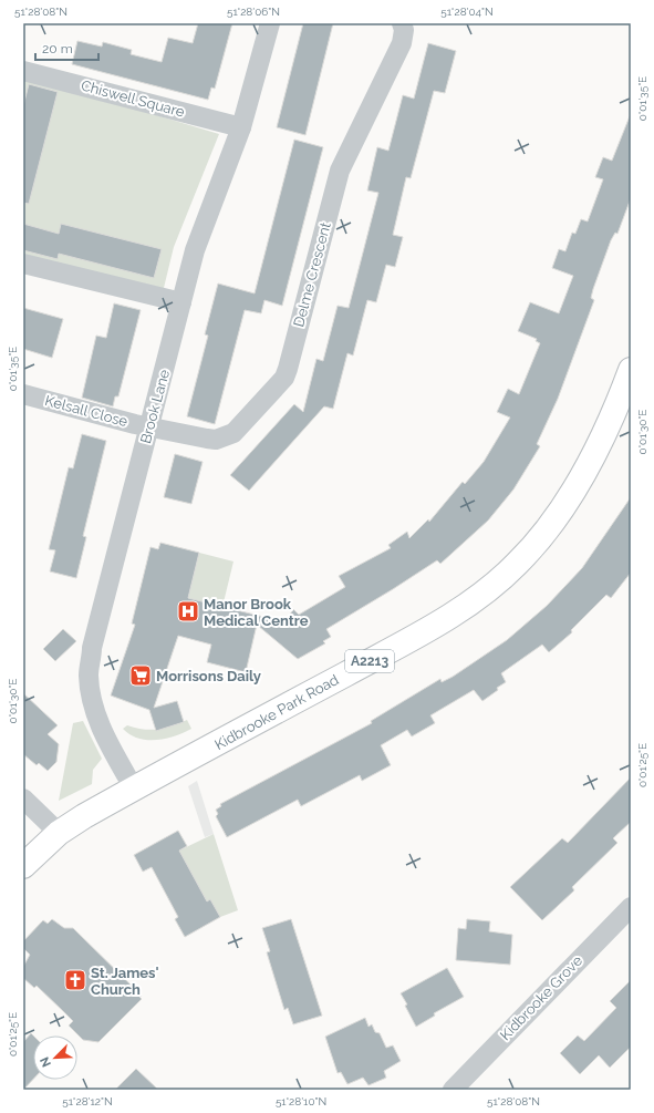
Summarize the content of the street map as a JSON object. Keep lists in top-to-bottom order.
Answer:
{
  "streets": {
    "main road": ["A2213", "Kidbrooke Park Road"],
    "street": [
      "Chiswell Square",
      "Delme Crescent",
      "Brook Lane",
      "Kelsall Close",
      "Kidbrooke Grove"
    ]
  },
  "crossings": [
    ["Chiswell Square", "Brook Lane"],
    ["Delme Crescent", "Brook Lane"],
    ["Delme Crescent", "Kelsall Close"],
    ["Brook Lane", "Kelsall Close"],
    ["Brook Lane", "Kidbrooke Park Road"]
  ],
  "places": {
    "hospital": ["Manor Brook Medical Centre"],
    "supermarket": ["Morrisons Daily"],
    "church": ["St. James' Church"]
  },
  "scale_bar": "20 m",
  "north": "bottom left",
  "coordinates": [
    "51°28'08\"N",
    "51°28'06\"N",
    "51°28'04\"N",
    "0°01'35\"E",
    "0°01'30\"E",
    "0°01'25\"E",
    "51°28'12\"N",
    "51°28'10\"N"
  ]
}
